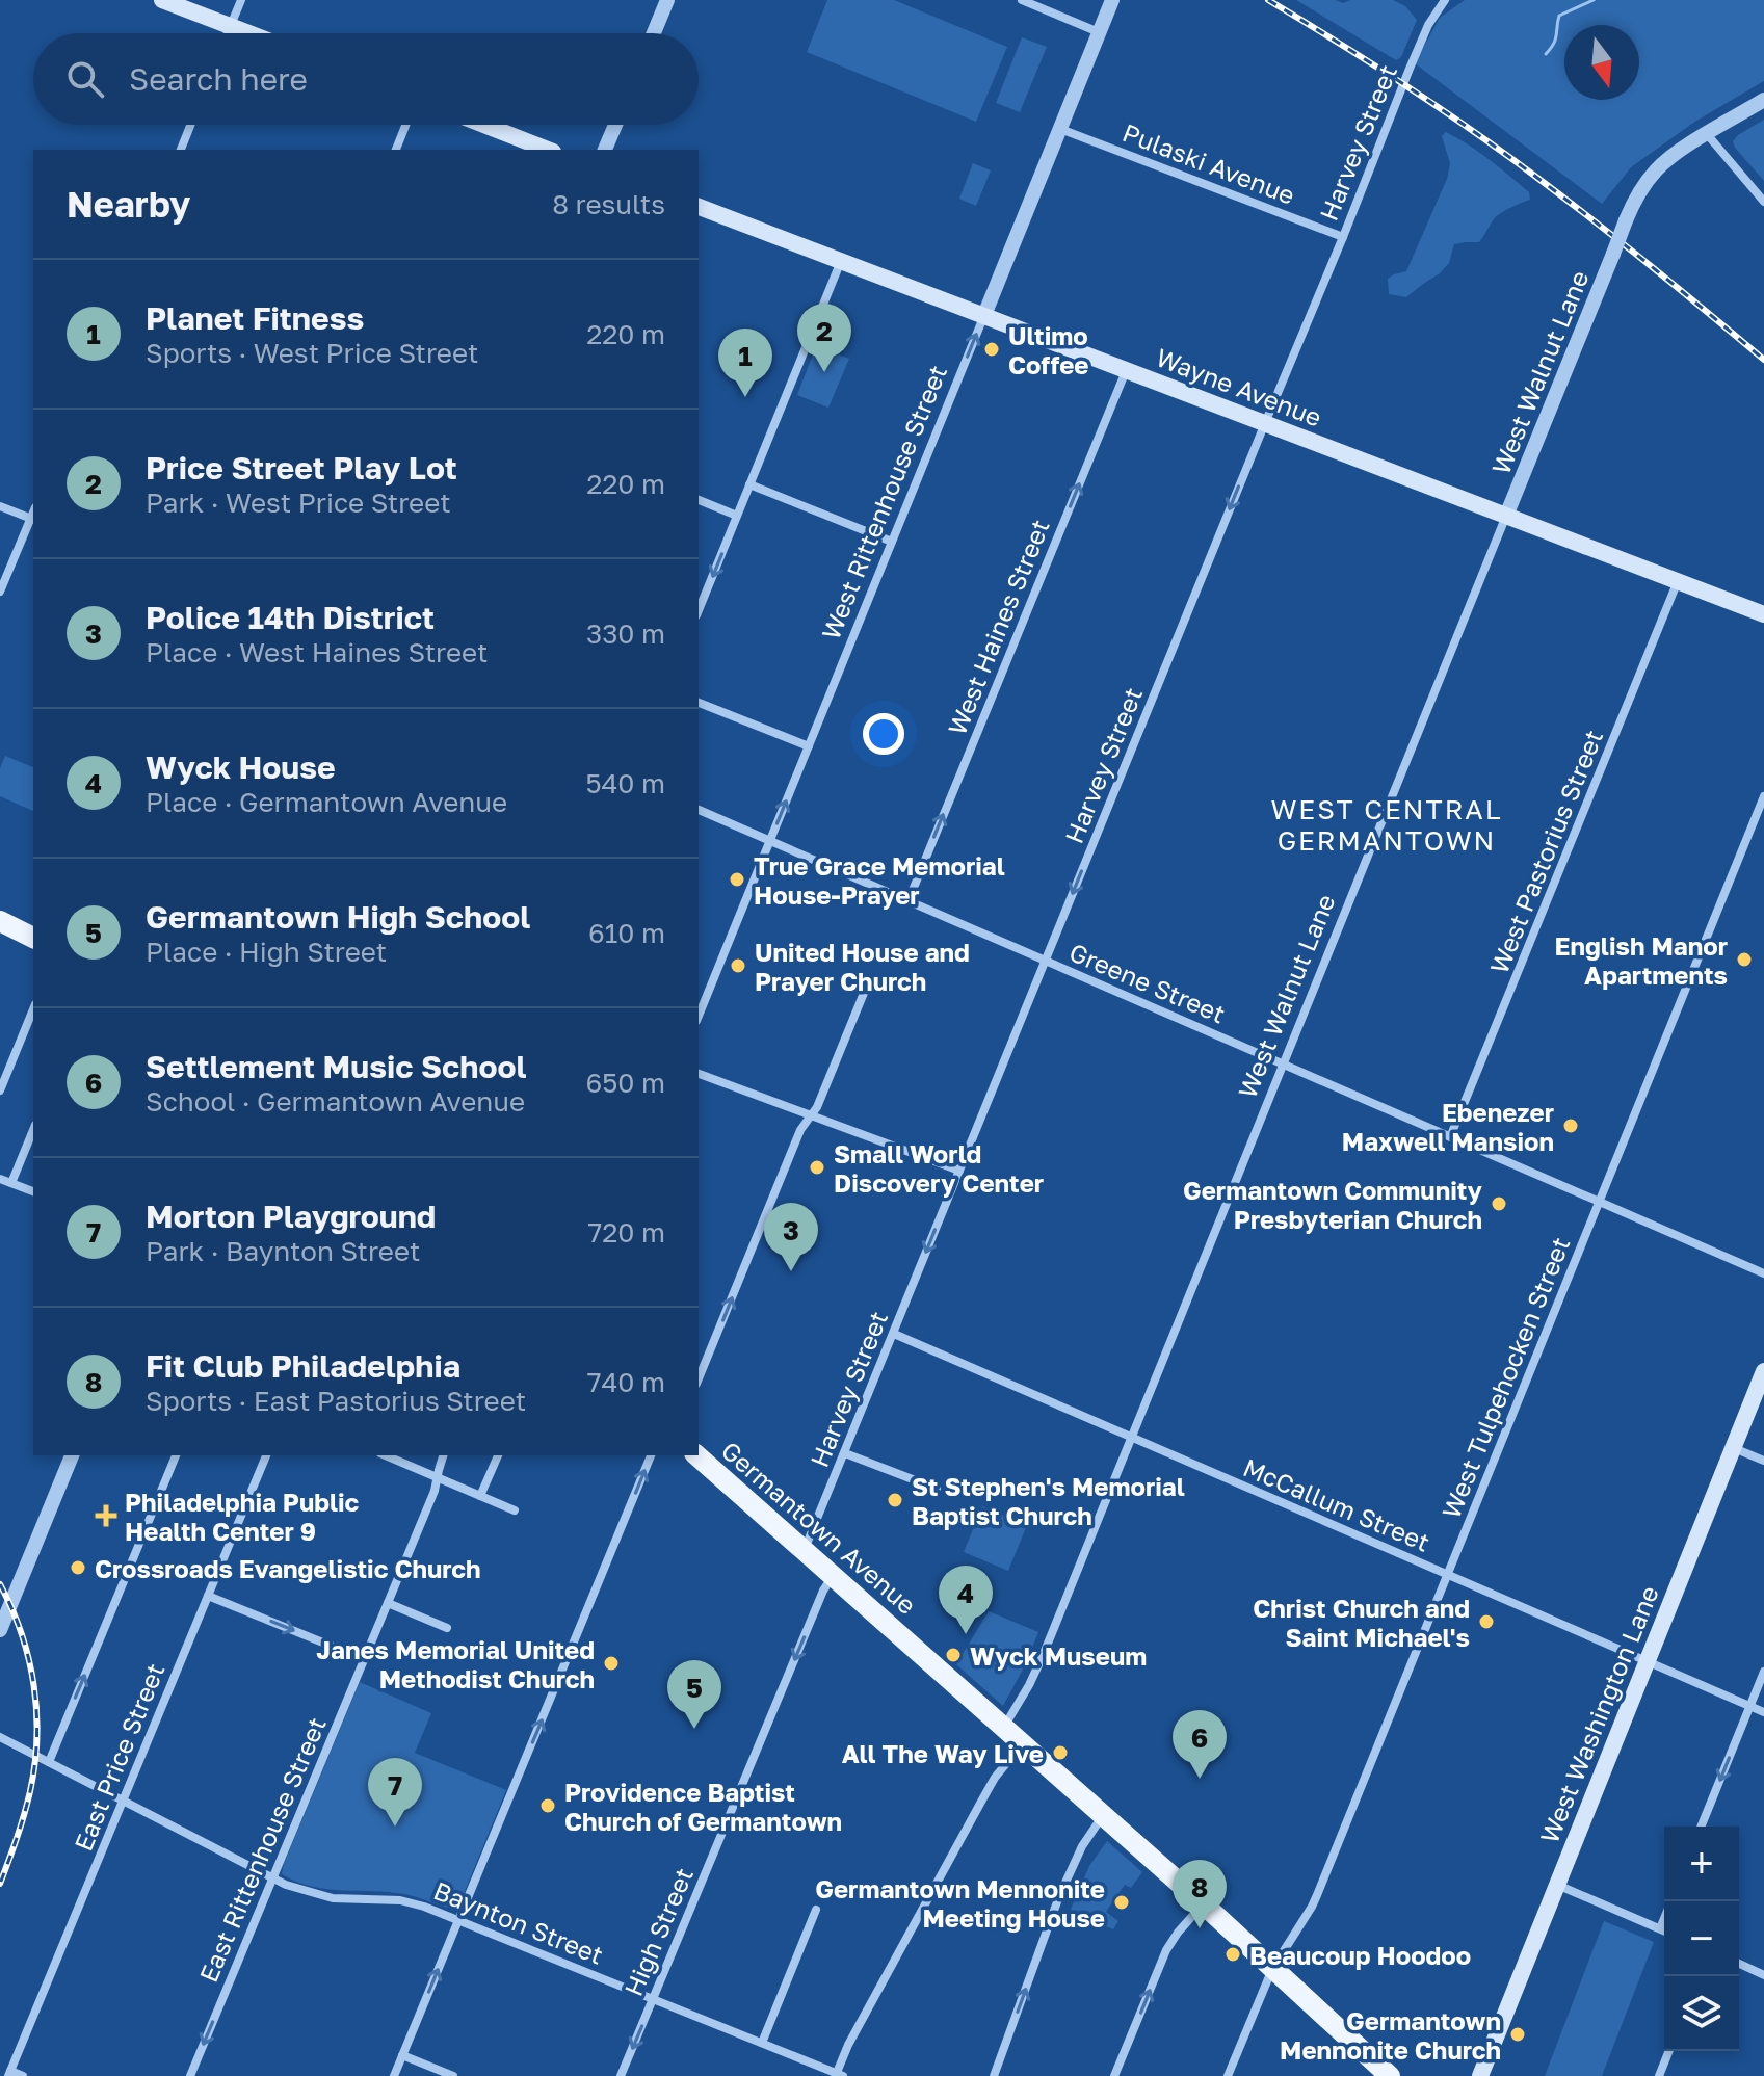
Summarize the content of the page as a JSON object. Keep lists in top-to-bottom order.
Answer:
{
  "streets": {
    "main road": ["Wayne Avenue", "Germantown Avenue", "West Washington Lane"],
    "street": [
      "Harvey Street",
      "Pulaski Avenue",
      "West Walnut Lane",
      "West Rittenhouse Street",
      "West Haines Street",
      "West Pastorius Street",
      "Greene Street",
      "West Tulpehocken Street",
      "McCallum Street",
      "East Price Street",
      "East Rittenhouse Street",
      "Baynton Street",
      "High Street"
    ]
  },
  "crossings": [
    ["Harvey Street", "Pulaski Avenue"],
    ["Harvey Street", "Wayne Avenue"],
    ["Harvey Street", "Greene Street"],
    ["Harvey Street", "McCallum Street"],
    ["Harvey Street", "Germantown Avenue"],
    ["Pulaski Avenue", "West Rittenhouse Street"],
    ["West Walnut Lane", "Wayne Avenue"],
    ["West Walnut Lane", "Greene Street"],
    ["West Walnut Lane", "McCallum Street"],
    ["West Walnut Lane", "Germantown Avenue"],
    ["Wayne Avenue", "West Rittenhouse Street"],
    ["Wayne Avenue", "West Haines Street"],
    ["Wayne Avenue", "West Pastorius Street"],
    ["West Rittenhouse Street", "Greene Street"],
    ["West Haines Street", "Greene Street"],
    ["West Pastorius Street", "Greene Street"],
    ["Greene Street", "West Tulpehocken Street"],
    ["West Tulpehocken Street", "McCallum Street"],
    ["West Tulpehocken Street", "Germantown Avenue"],
    ["McCallum Street", "West Washington Lane"],
    ["Germantown Avenue", "High Street"],
    ["East Price Street", "Baynton Street"],
    ["East Rittenhouse Street", "Baynton Street"],
    ["Baynton Street", "High Street"]
  ],
  "one_way": ["Harvey Street", "West Haines Street", "High Street"],
  "districts": ["WEST CENTRAL GERMANTOWN"],
  "places": {
    "other": [
      "Ultimo Coffee",
      "True Grace Memorial House-Prayer",
      "English Manor Apartments",
      "United House and Prayer Church",
      "Ebenezer Maxwell Mansion",
      "Small World Discovery Center",
      "Germantown Community Presbyterian Church",
      "St Stephen's Memorial Baptist Church",
      "Crossroads Evangelistic Church",
      "Christ Church and Saint Michael's",
      "Wyck Museum",
      "Janes Memorial United Methodist Church",
      "All The Way Live",
      "Providence Baptist Church of Germantown",
      "Germantown Mennonite Meeting House",
      "Beaucoup Hoodoo",
      "Germantown Mennonite Church"
    ],
    "health": ["Philadelphia Public Health Center 9"]
  },
  "north": "bottom",
  "page": {
    "search": "Search here",
    "heading": ["Nearby", "8 results"],
    "list": [
      {
        "mark": "1",
        "name": "Planet Fitness",
        "note": "Sports · West Price Street",
        "value": "220 m"
      },
      {
        "mark": "2",
        "name": "Price Street Play Lot",
        "note": "Park · West Price Street",
        "value": "220 m"
      },
      {
        "mark": "3",
        "name": "Police 14th District",
        "note": "Place · West Haines Street",
        "value": "330 m"
      },
      {
        "mark": "4",
        "name": "Wyck House",
        "note": "Place · Germantown Avenue",
        "value": "540 m"
      },
      {
        "mark": "5",
        "name": "Germantown High School",
        "note": "Place · High Street",
        "value": "610 m"
      },
      {
        "mark": "6",
        "name": "Settlement Music School",
        "note": "School · Germantown Avenue",
        "value": "650 m"
      },
      {
        "mark": "7",
        "name": "Morton Playground",
        "note": "Park · Baynton Street",
        "value": "720 m"
      },
      {
        "mark": "8",
        "name": "Fit Club Philadelphia",
        "note": "Sports · East Pastorius Street",
        "value": "740 m"
      }
    ],
    "pins": [
      "2",
      "1",
      "3",
      "4",
      "5",
      "6",
      "7",
      "8"
    ],
    "map_buttons": ["+", "−"]
  }
}
